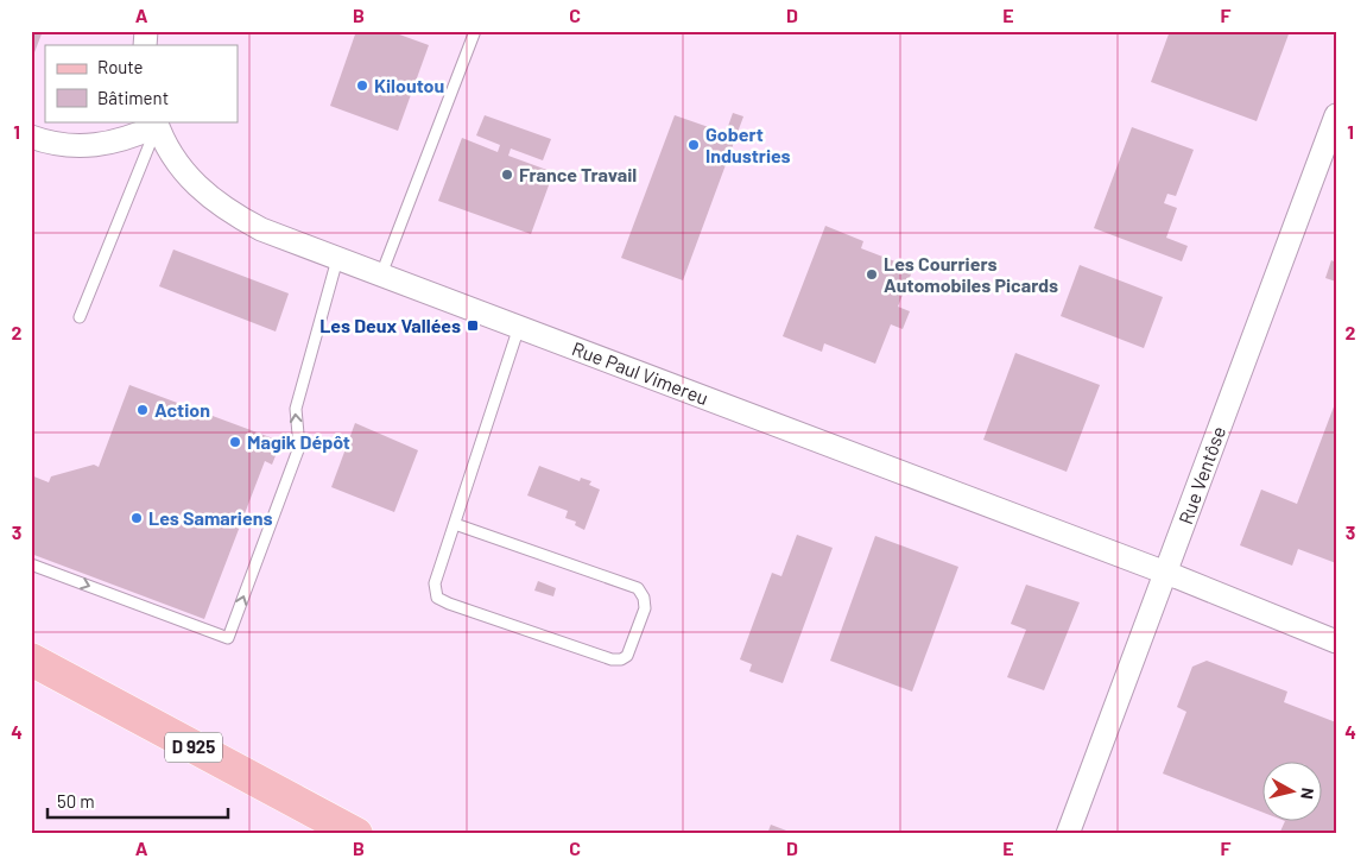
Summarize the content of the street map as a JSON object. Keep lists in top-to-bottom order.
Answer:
{
  "streets": {
    "main road": ["D 925"],
    "street": ["Rue Paul Vimereu", "Rue Ventôse"]
  },
  "crossings": [
    ["Rue Paul Vimereu", "Rue Ventôse"]
  ],
  "places": {
    "other": [
      "Kiloutou",
      "Gobert Industries",
      "France Travail",
      "Les Courriers Automobiles Picards",
      "Action",
      "Magik Dépôt",
      "Les Samariens"
    ],
    "transit": ["Les Deux Vallées"]
  },
  "legend": ["Route", "Bâtiment"],
  "scale_bar": "50 m",
  "north": "right",
  "grid": {
    "columns": [
      "A",
      "B",
      "C",
      "D",
      "E",
      "F"
    ],
    "rows": [
      "1",
      "2",
      "3",
      "4"
    ]
  }
}
